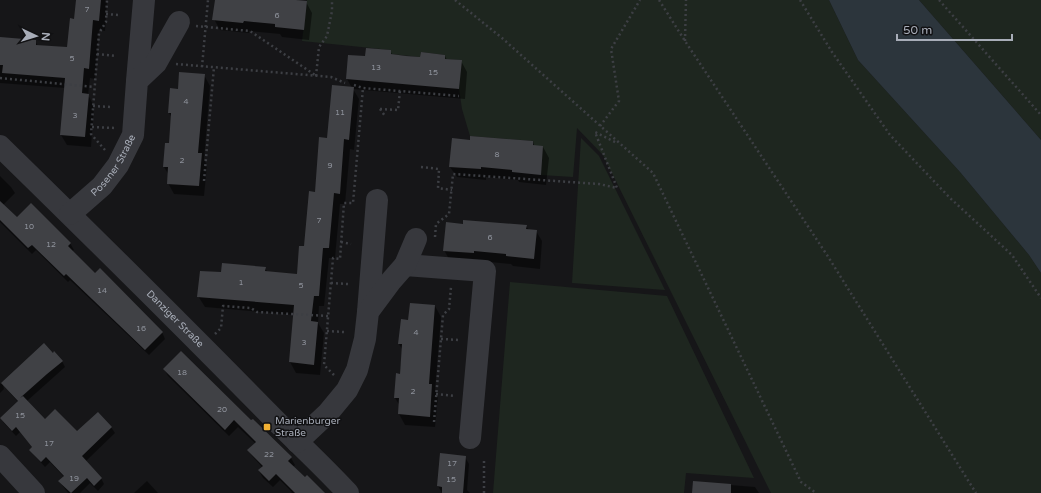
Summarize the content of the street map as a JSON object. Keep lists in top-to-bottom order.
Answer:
{
  "streets": {
    "street": ["Posener Straße", "Danziger Straße"]
  },
  "crossings": [
    ["Posener Straße", "Danziger Straße"]
  ],
  "places": {
    "transit": ["Marienburger Straße"]
  },
  "house_numbers": [
    "7",
    "6",
    "5",
    "13",
    "15",
    "4",
    "11",
    "3",
    "8",
    "2",
    "9",
    "7",
    "10",
    "6",
    "12",
    "1",
    "5",
    "14",
    "16",
    "4",
    "3",
    "18",
    "2",
    "20",
    "15",
    "17",
    "22",
    "17",
    "19",
    "15"
  ],
  "scale_bar": "50 m",
  "north": "right"
}
